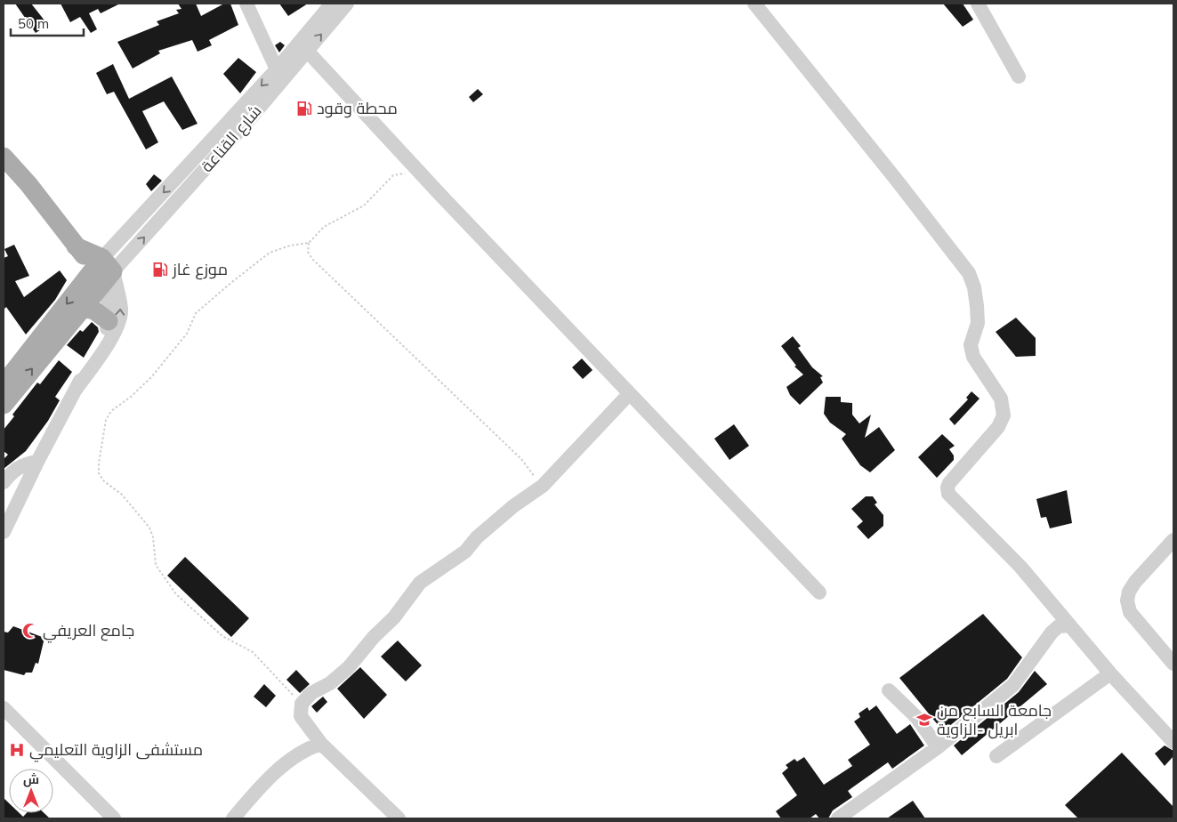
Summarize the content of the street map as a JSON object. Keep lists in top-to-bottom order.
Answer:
{
  "streets": {
    "street": ["شارع القناعة"]
  },
  "places": {
    "fuel station": ["محطة وقود", "موزع غاز"],
    "mosque": ["جامع العريفي"],
    "school or university": ["جامعة السابع من ابريل -الزاوية"],
    "hospital": ["مستشفى الزاوية التعليمي"]
  },
  "scale_bar": "50 m",
  "north": "top"
}
